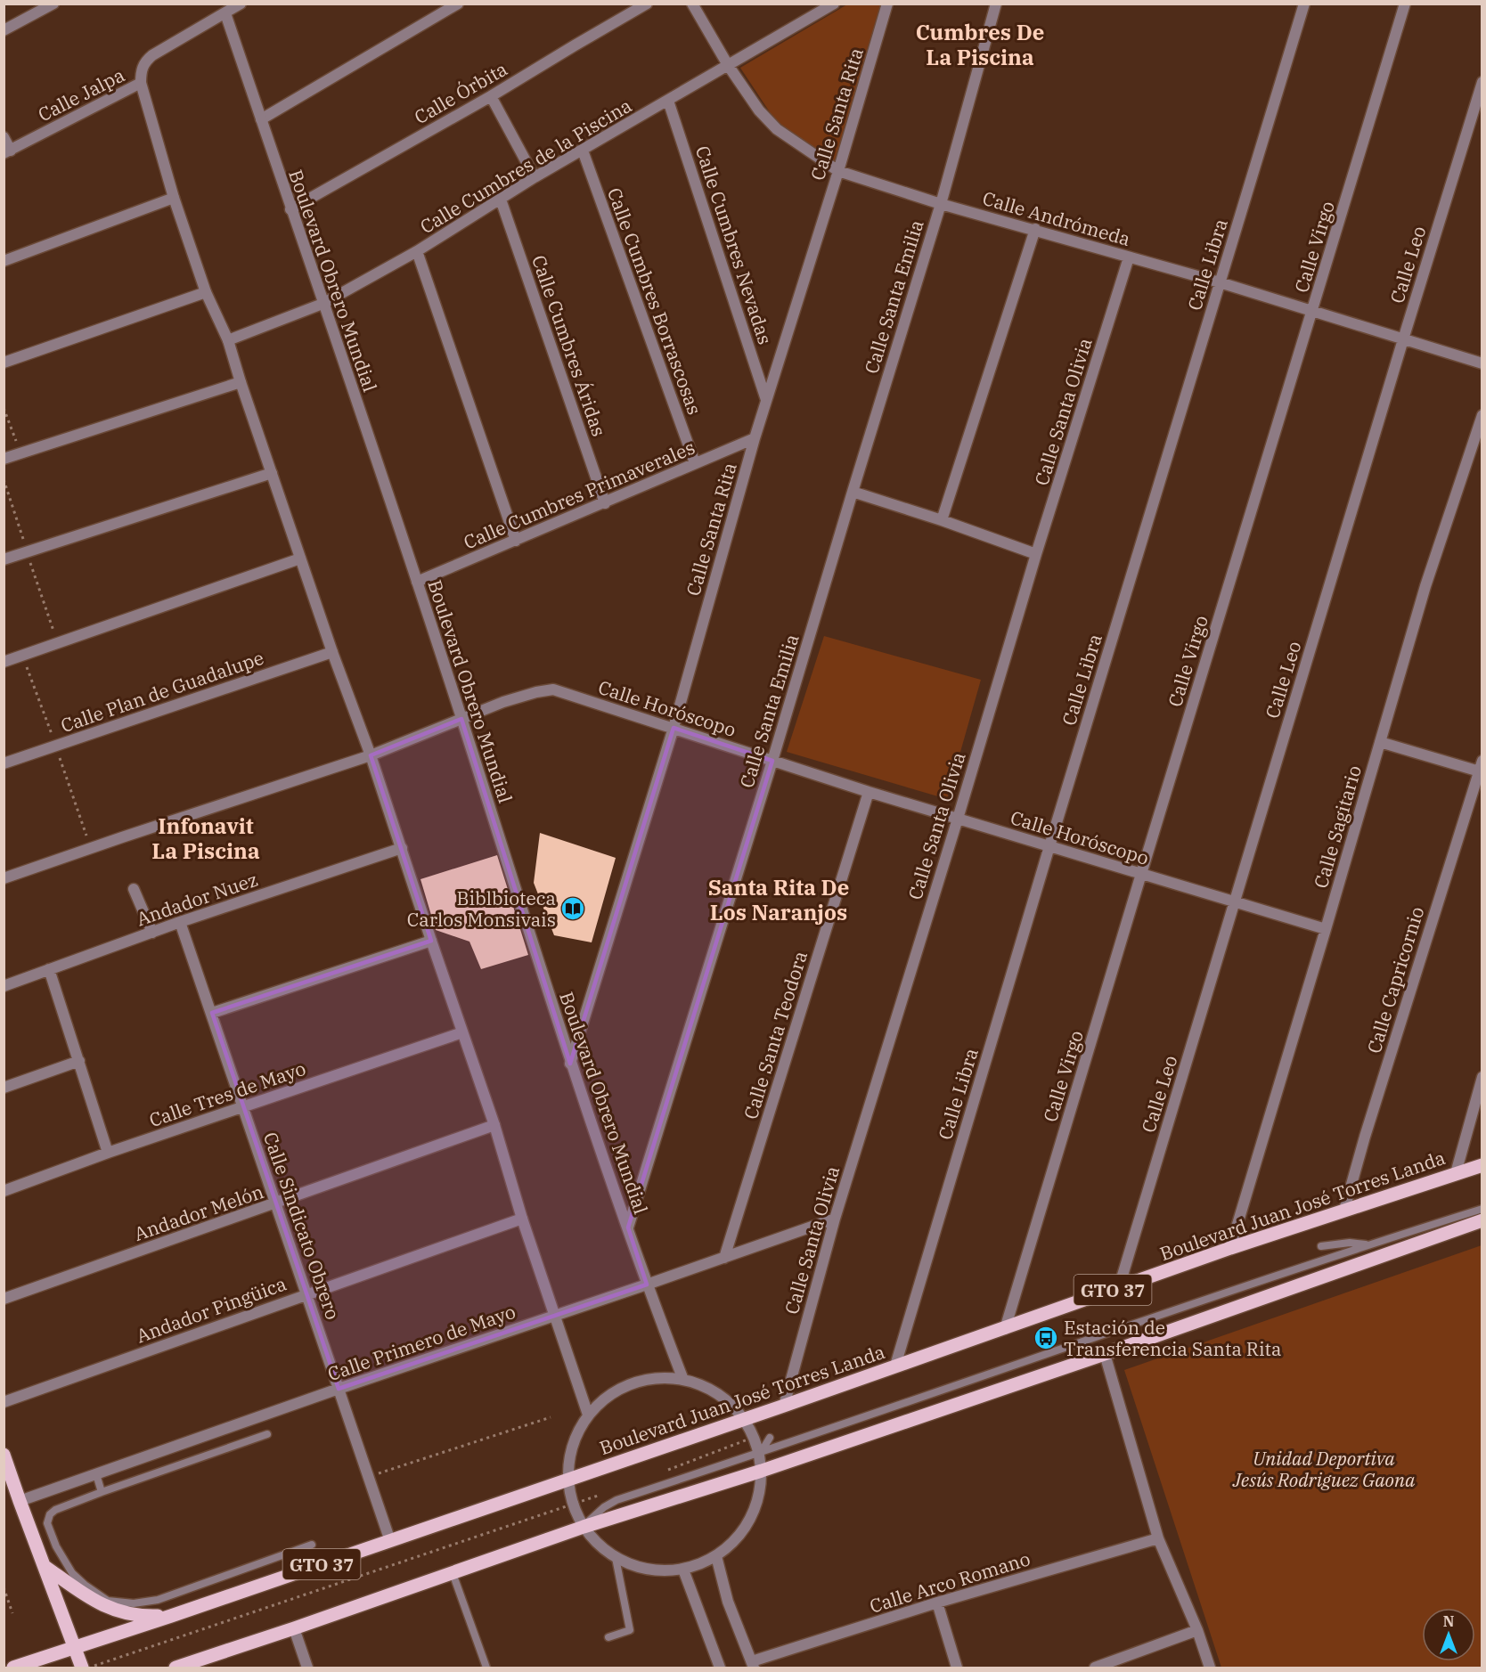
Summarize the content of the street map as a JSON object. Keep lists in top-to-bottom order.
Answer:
{
  "streets": {
    "main road": ["Boulevard Juan José Torres Landa", "GTO 37"],
    "street": [
      "Calle Órbita",
      "Calle Jalpa",
      "Calle Santa Rita",
      "Calle Cumbres de la Piscina",
      "Calle Andrómeda",
      "Calle Cumbres Nevadas",
      "Calle Virgo",
      "Calle Libra",
      "Calle Leo",
      "Boulevard Obrero Mundial",
      "Calle Santa Emilia",
      "Calle Cumbres Borrascosas",
      "Calle Cumbres Áridas",
      "Calle Santa Olivia",
      "Calle Cumbres Primaverales",
      "Calle Plan de Guadalupe",
      "Calle Horóscopo",
      "Calle Sagitario",
      "Andador Nuez",
      "Calle Capricornio",
      "Calle Santa Teodora",
      "Calle Tres de Mayo",
      "Andador Melón",
      "Calle Sindicato Obrero",
      "Andador Pingüica",
      "Calle Primero de Mayo",
      "Calle Arco Romano"
    ]
  },
  "crossings": [
    ["Calle Órbita", "Boulevard Obrero Mundial"],
    ["Calle Jalpa", "Boulevard Obrero Mundial"],
    ["Calle Santa Rita", "Calle Andrómeda"],
    ["Calle Santa Rita", "Calle Cumbres Nevadas"],
    ["Calle Santa Rita", "Boulevard Obrero Mundial"],
    ["Calle Santa Rita", "Calle Cumbres Primaverales"],
    ["Calle Santa Rita", "Calle Horóscopo"],
    ["Calle Cumbres de la Piscina", "Calle Andrómeda"],
    ["Calle Cumbres de la Piscina", "Calle Cumbres Nevadas"],
    ["Calle Cumbres de la Piscina", "Boulevard Obrero Mundial"],
    ["Calle Cumbres de la Piscina", "Calle Cumbres Borrascosas"],
    ["Calle Cumbres de la Piscina", "Calle Cumbres Áridas"],
    ["Calle Andrómeda", "Calle Virgo"],
    ["Calle Andrómeda", "Calle Libra"],
    ["Calle Andrómeda", "Calle Leo"],
    ["Calle Andrómeda", "Calle Santa Emilia"],
    ["Calle Andrómeda", "Calle Santa Olivia"],
    ["Calle Virgo", "Calle Horóscopo"],
    ["Calle Virgo", "Boulevard Juan José Torres Landa"],
    ["Calle Libra", "Calle Horóscopo"],
    ["Calle Libra", "Boulevard Juan José Torres Landa"],
    ["Calle Leo", "Calle Horóscopo"],
    ["Calle Leo", "Boulevard Juan José Torres Landa"],
    ["Boulevard Obrero Mundial", "Calle Santa Emilia"],
    ["Boulevard Obrero Mundial", "Calle Cumbres Primaverales"],
    ["Boulevard Obrero Mundial", "Calle Horóscopo"],
    ["Boulevard Obrero Mundial", "Calle Primero de Mayo"],
    ["Calle Santa Emilia", "Calle Horóscopo"],
    ["Calle Cumbres Borrascosas", "Calle Cumbres Primaverales"],
    ["Calle Cumbres Áridas", "Calle Cumbres Primaverales"],
    ["Calle Santa Olivia", "Calle Horóscopo"],
    ["Calle Santa Olivia", "Boulevard Juan José Torres Landa"],
    ["Calle Santa Olivia", "Calle Primero de Mayo"],
    ["Calle Horóscopo", "Calle Sagitario"],
    ["Calle Horóscopo", "Calle Santa Teodora"],
    ["Calle Sagitario", "Boulevard Juan José Torres Landa"],
    ["Andador Nuez", "Calle Sindicato Obrero"],
    ["Calle Capricornio", "Boulevard Juan José Torres Landa"],
    ["Calle Santa Teodora", "Calle Primero de Mayo"],
    ["Calle Tres de Mayo", "Calle Sindicato Obrero"],
    ["Boulevard Juan José Torres Landa", "Calle Sindicato Obrero"],
    ["Andador Melón", "Calle Sindicato Obrero"],
    ["Calle Sindicato Obrero", "Andador Pingüica"],
    ["Calle Sindicato Obrero", "Calle Primero de Mayo"]
  ],
  "districts": ["Cumbres De La Piscina", "Infonavit La Piscina", "Santa Rita De Los Naranjos"],
  "parks": ["Unidad Deportiva Jesús Rodriguez Gaona"],
  "places": {
    "library": ["Biblbioteca Carlos Monsivais"],
    "bus stop": ["Estación de Transferencia Santa Rita"]
  },
  "north": "top"
}
